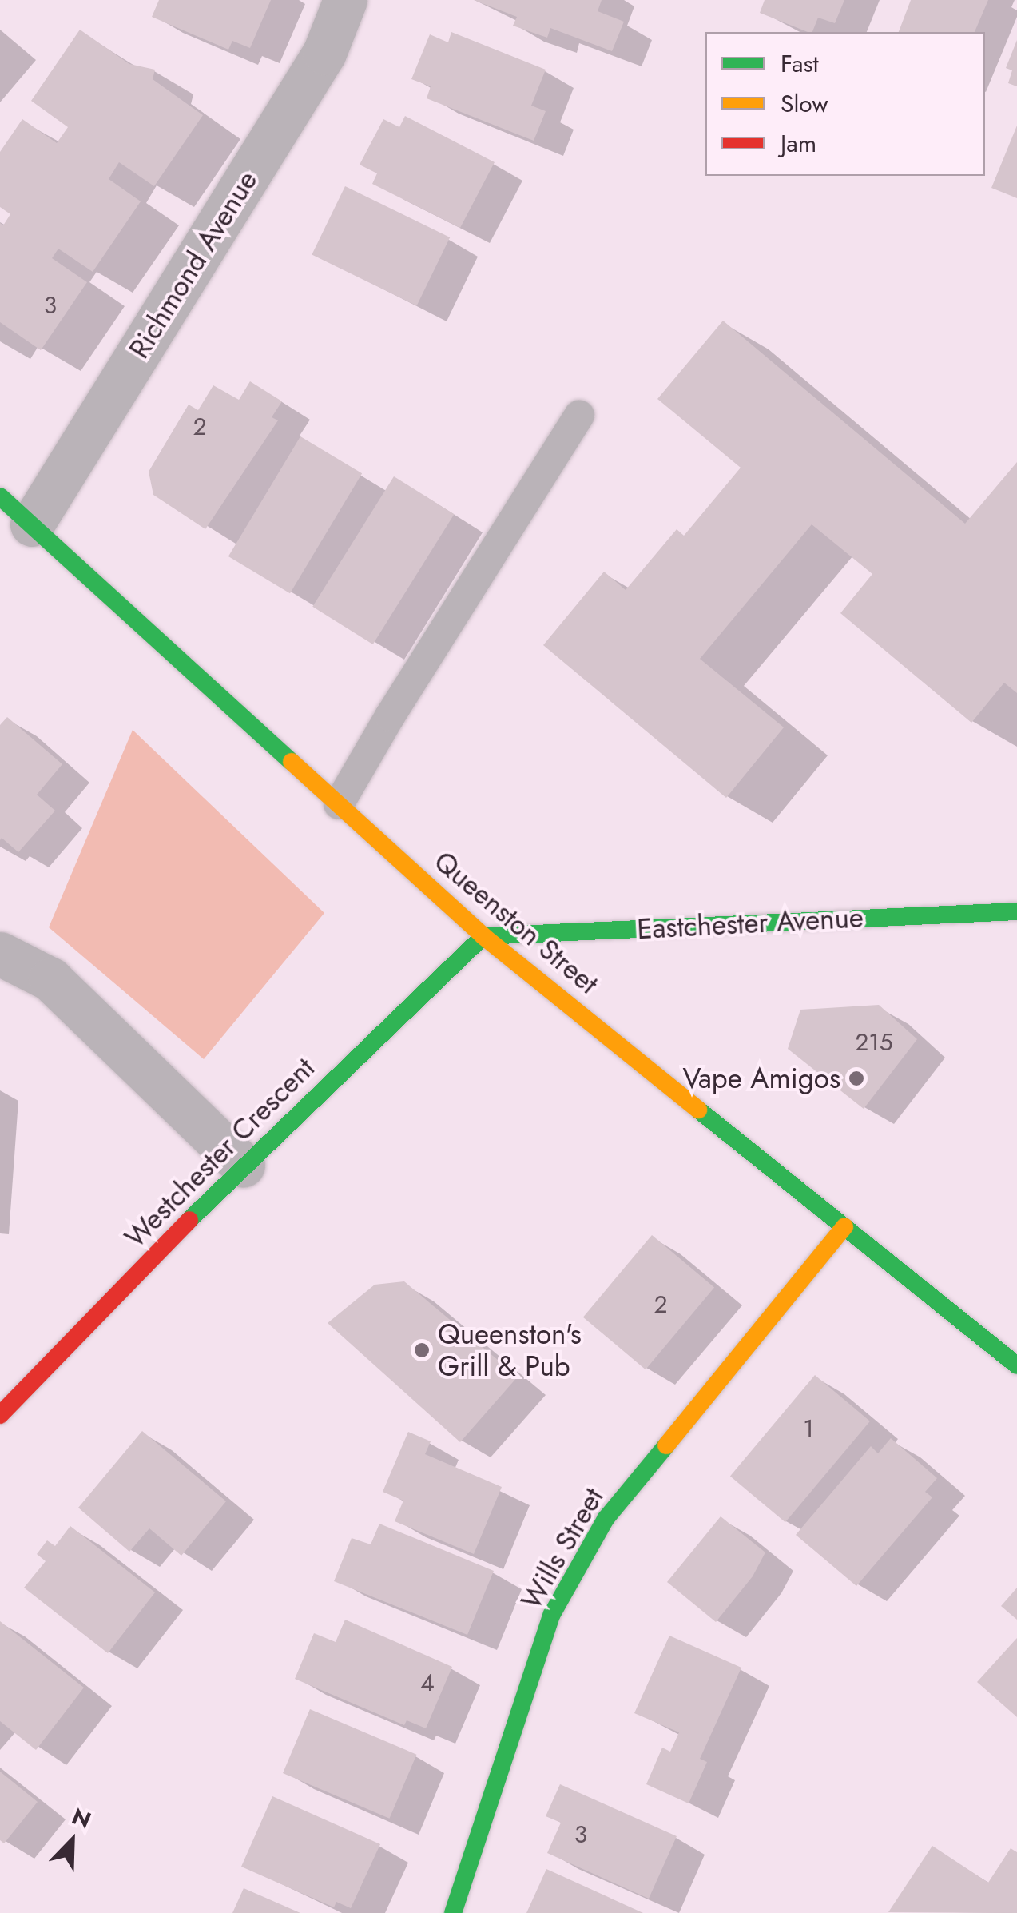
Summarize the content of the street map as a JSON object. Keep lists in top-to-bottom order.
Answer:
{
  "streets": {
    "main road": [
      "Queenston Street",
      "Eastchester Avenue",
      "Westchester Crescent",
      "Wills Street"
    ],
    "street": ["Richmond Avenue"]
  },
  "crossings": [
    ["Richmond Avenue", "Queenston Street"],
    ["Queenston Street", "Eastchester Avenue"],
    ["Queenston Street", "Westchester Crescent"],
    ["Queenston Street", "Wills Street"],
    ["Eastchester Avenue", "Westchester Crescent"]
  ],
  "places": ["Vape Amigos", "Queenston's Grill & Pub"],
  "house_numbers": [
    "3",
    "2",
    "215",
    "2",
    "1",
    "4",
    "3"
  ],
  "legend": ["Fast", "Slow", "Jam"],
  "north": "top right"
}
